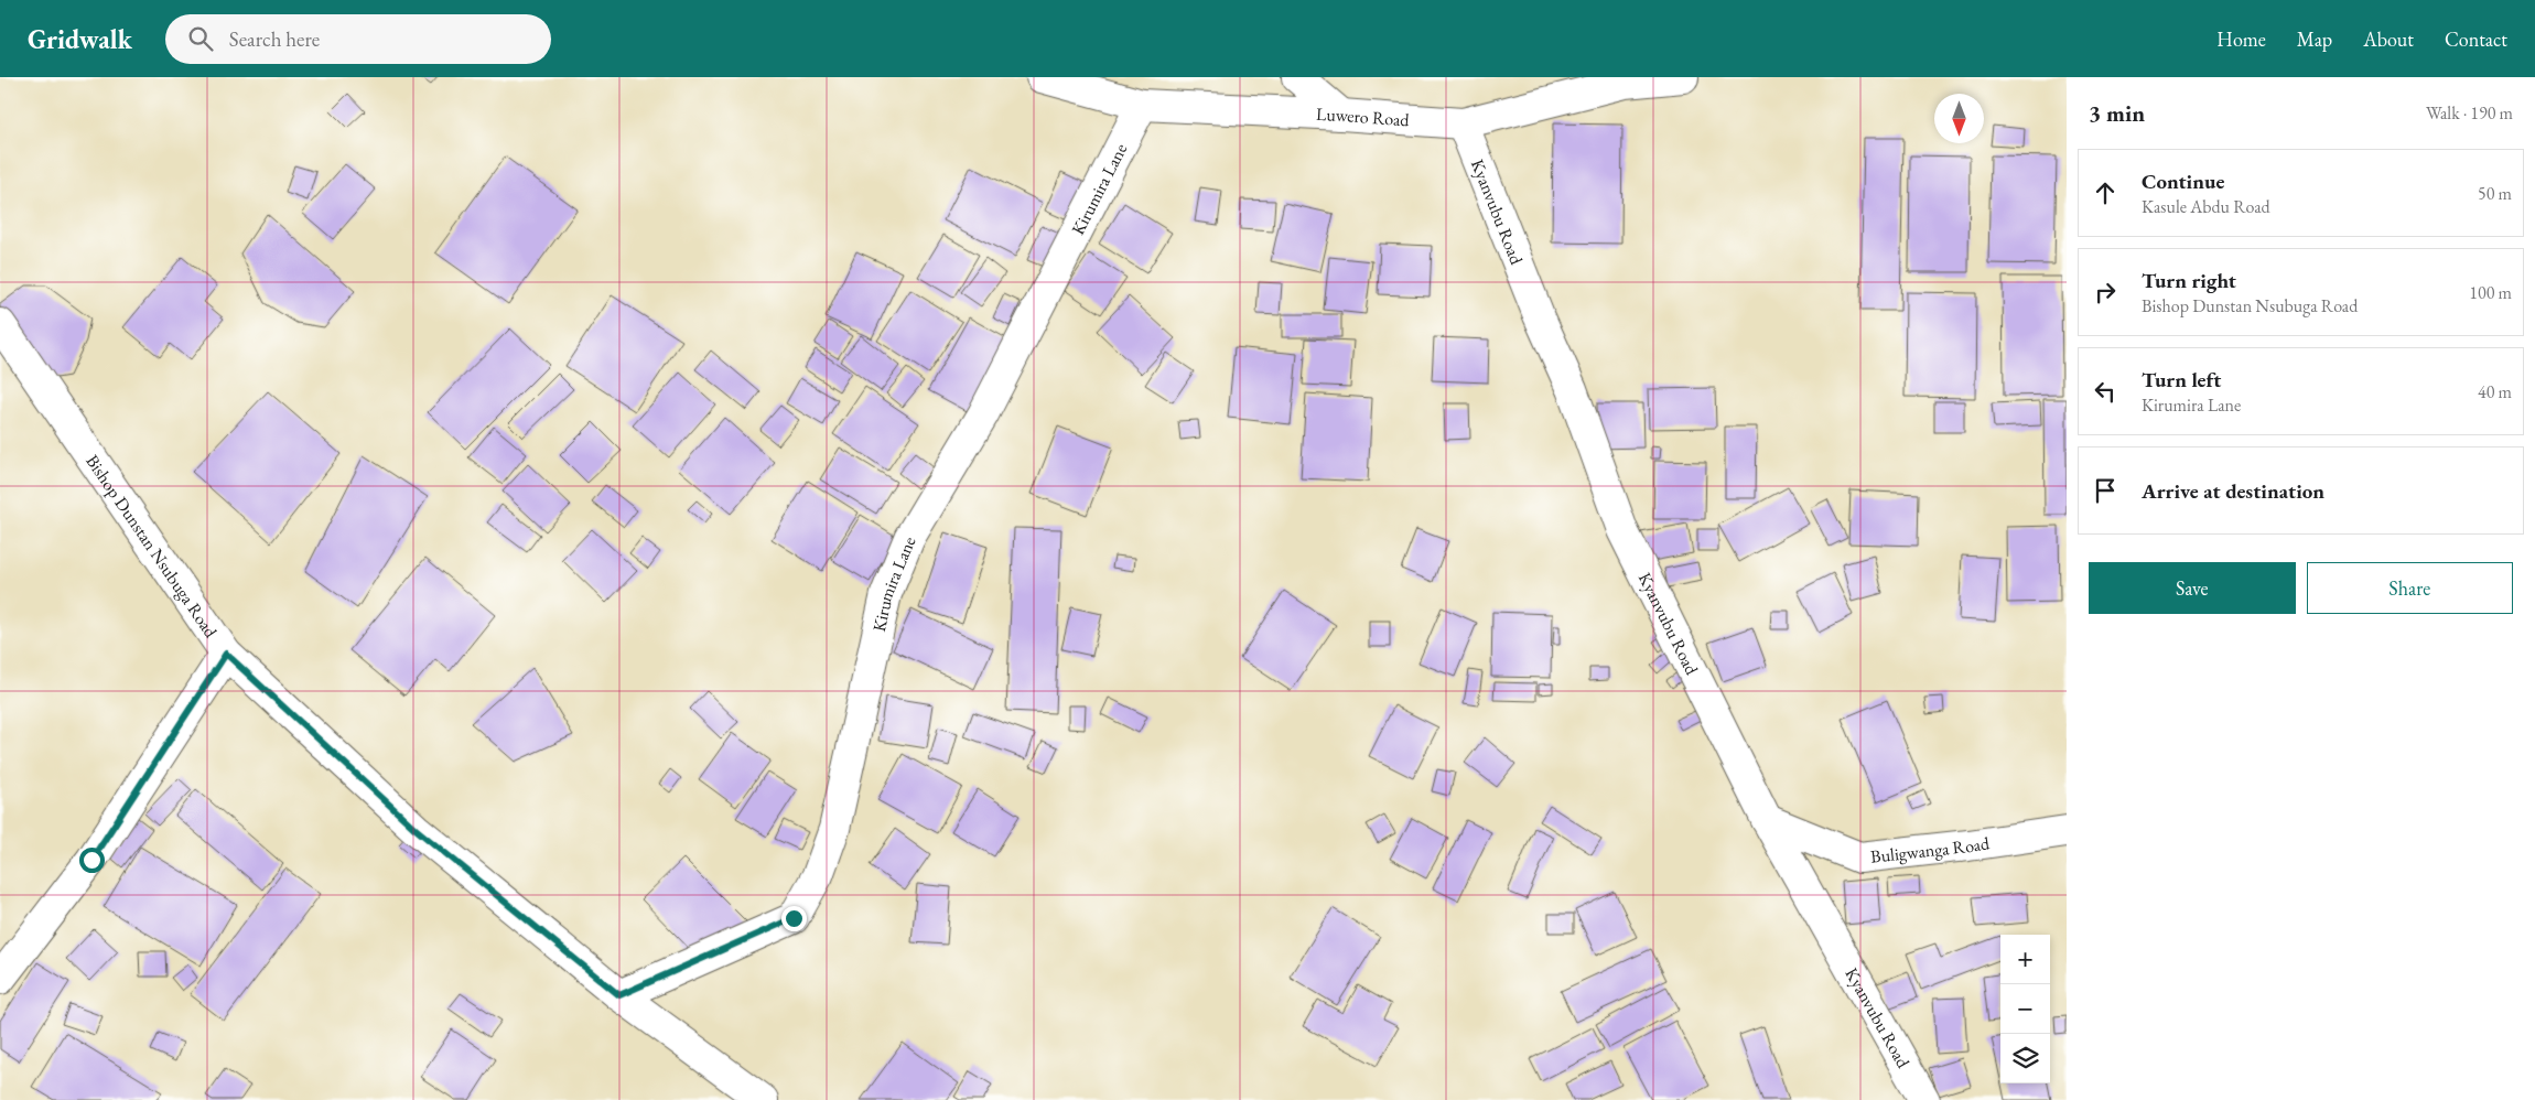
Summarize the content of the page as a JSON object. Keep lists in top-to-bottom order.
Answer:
{
  "streets": {
    "street": [
      "Luwero Road",
      "Kirumira Lane",
      "Kyanvubu Road",
      "Bishop Dunstan Nsubuga Road",
      "Buligwanga Road"
    ]
  },
  "crossings": [
    ["Luwero Road", "Kirumira Lane"],
    ["Luwero Road", "Kyanvubu Road"],
    ["Kirumira Lane", "Bishop Dunstan Nsubuga Road"],
    ["Kyanvubu Road", "Buligwanga Road"]
  ],
  "north": "bottom",
  "page": {
    "header": "Gridwalk",
    "search": "Search here",
    "nav": [
      "Home",
      "Map",
      "About",
      "Contact"
    ],
    "heading": ["3 min", "Walk · 190 m"],
    "list": [
      ["Continue", "Kasule Abdu Road", "50 m"],
      ["Turn right", "Bishop Dunstan Nsubuga Road", "100 m"],
      ["Turn left", "Kirumira Lane", "40 m"],
      "Arrive at destination"
    ],
    "buttons": ["Save", "Share"],
    "map_buttons": ["+", "−"]
  }
}
